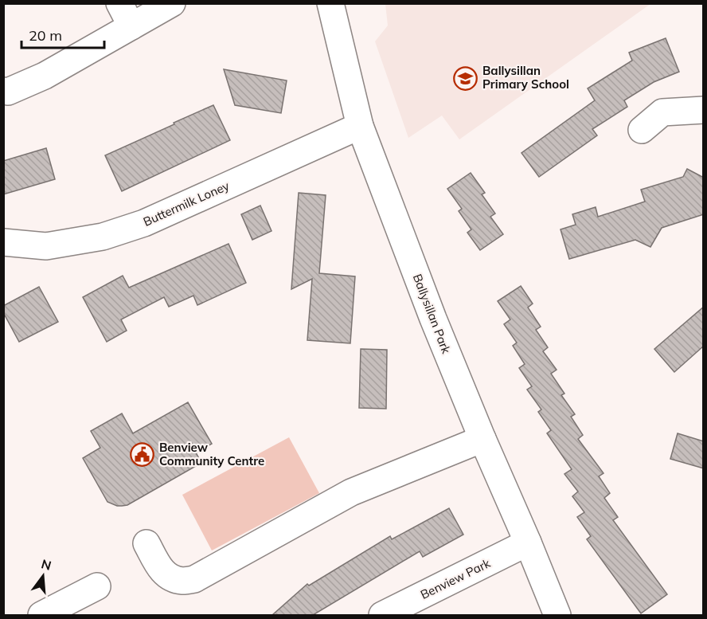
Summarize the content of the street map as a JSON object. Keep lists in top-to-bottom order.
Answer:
{
  "streets": {
    "street": ["Buttermilk Loney", "Ballysillan Park", "Benview Park"]
  },
  "crossings": [
    ["Buttermilk Loney", "Ballysillan Park"],
    ["Ballysillan Park", "Benview Park"]
  ],
  "places": {
    "school or university": ["Ballysillan Primary School"],
    "public building": ["Benview Community Centre"]
  },
  "scale_bar": "20 m",
  "north": "top"
}
